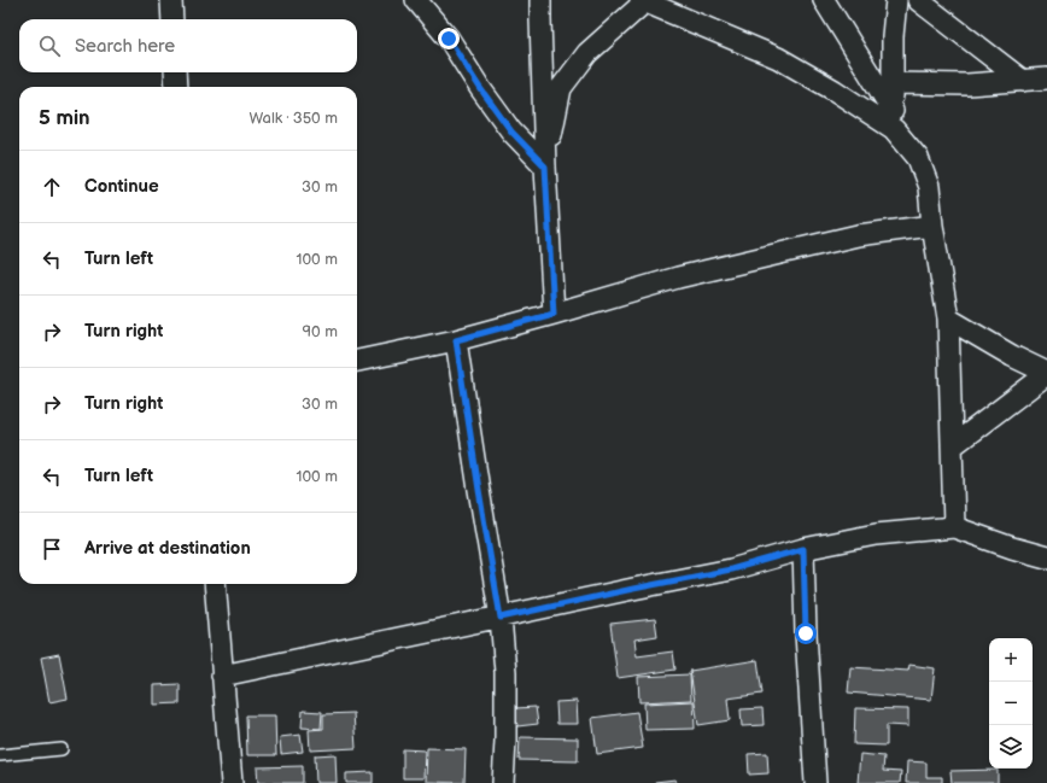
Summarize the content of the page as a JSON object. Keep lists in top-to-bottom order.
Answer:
{
  "page": {
    "search": "Search here",
    "heading": ["5 min", "Walk · 350 m"],
    "list": [
      ["Continue", "30 m"],
      ["Turn left", "100 m"],
      ["Turn right", "90 m"],
      ["Turn right", "30 m"],
      ["Turn left", "100 m"],
      "Arrive at destination"
    ],
    "map_buttons": ["+", "−"]
  }
}
